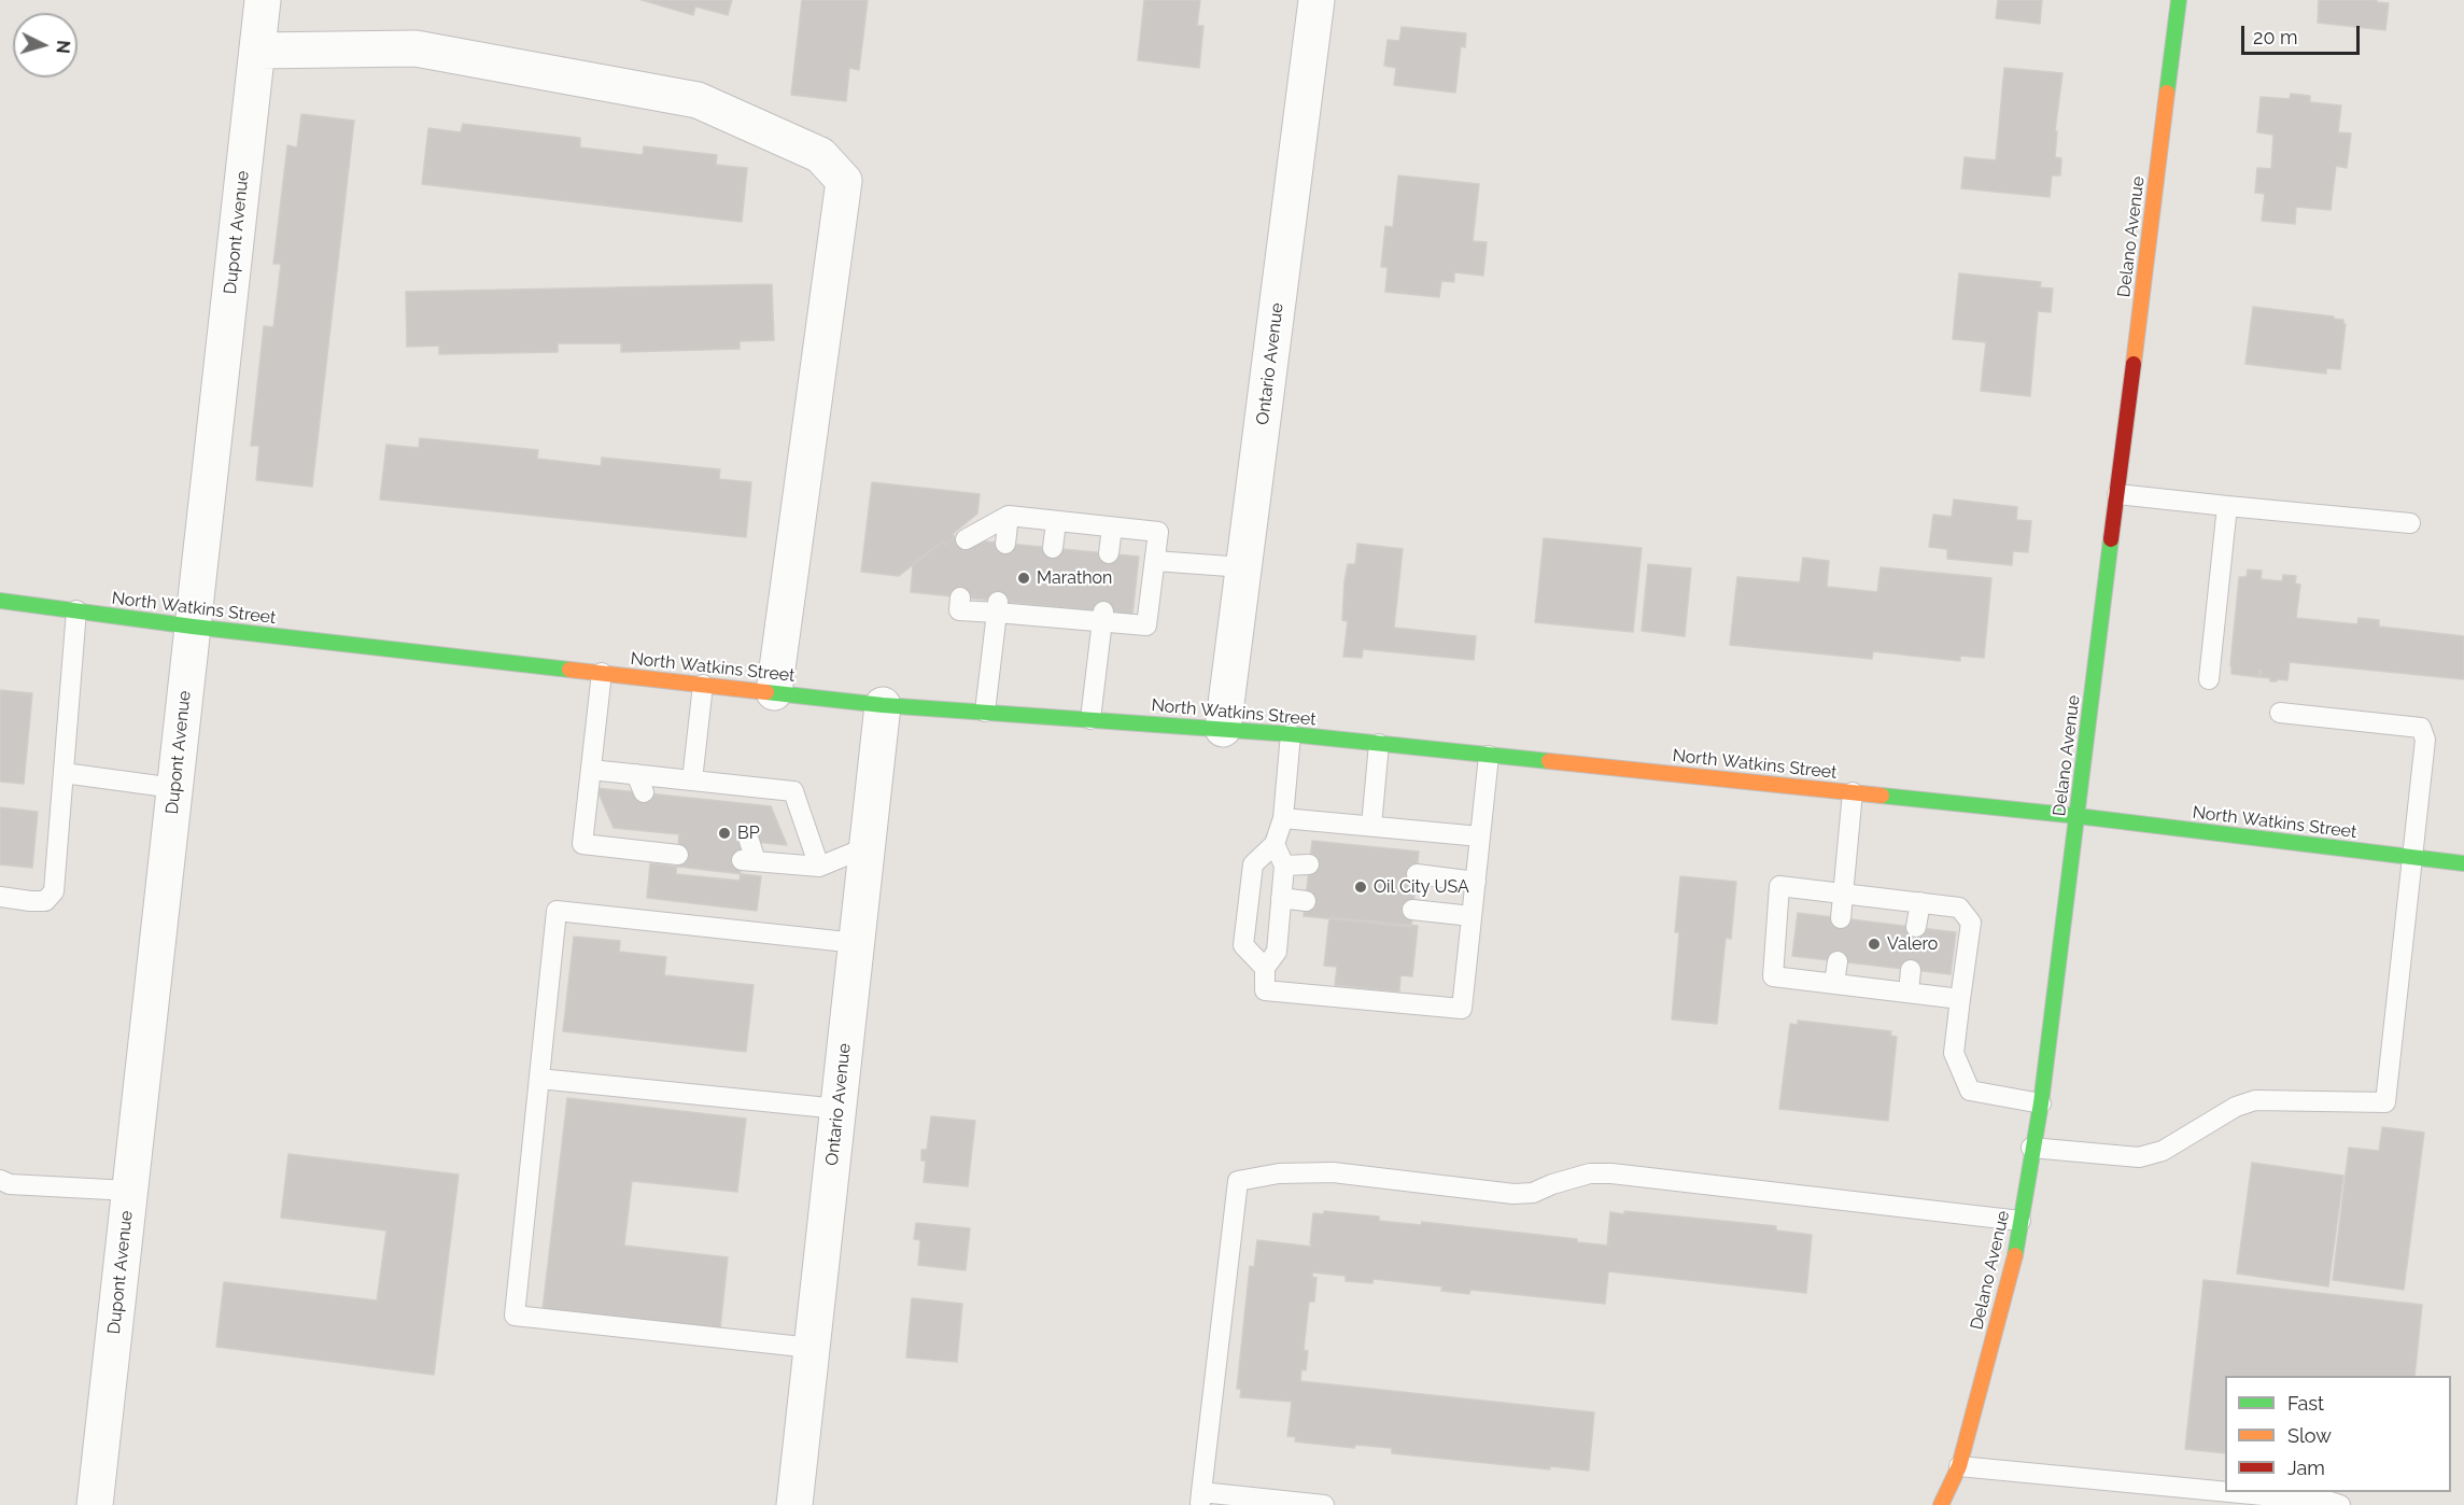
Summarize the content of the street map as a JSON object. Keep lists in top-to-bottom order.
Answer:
{
  "streets": {
    "main road": ["Delano Avenue", "North Watkins Street"],
    "street": ["Dupont Avenue", "Ontario Avenue"]
  },
  "crossings": [
    ["Dupont Avenue", "North Watkins Street"],
    ["Delano Avenue", "North Watkins Street"],
    ["Ontario Avenue", "North Watkins Street"]
  ],
  "places": [
    "Marathon",
    "BP",
    "Oil City USA",
    "Valero"
  ],
  "legend": ["Fast", "Slow", "Jam"],
  "scale_bar": "20 m",
  "north": "right"
}
